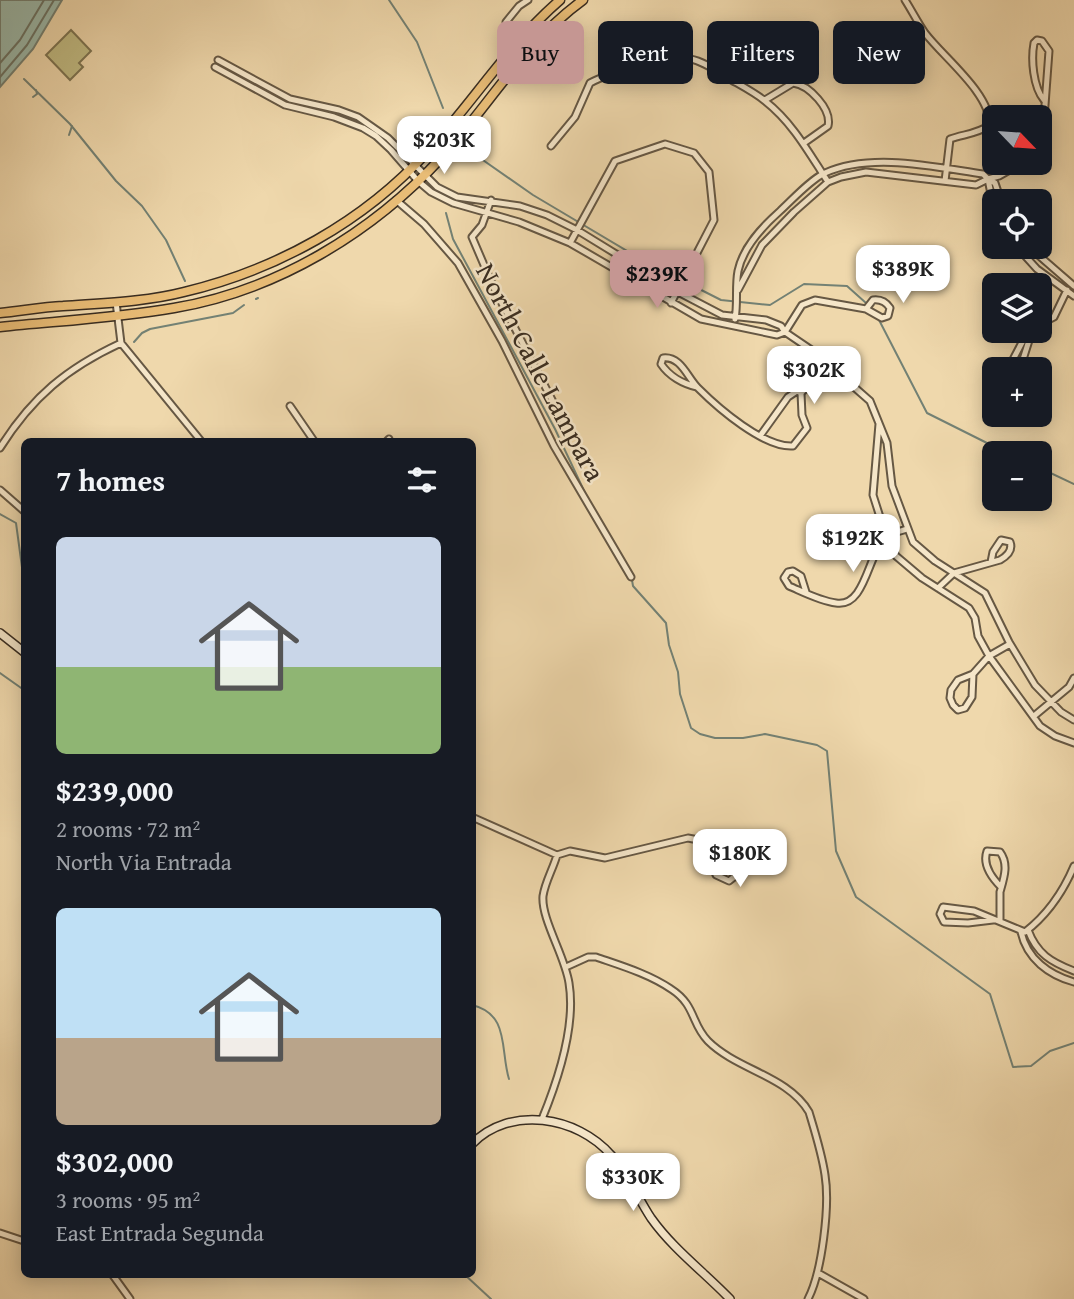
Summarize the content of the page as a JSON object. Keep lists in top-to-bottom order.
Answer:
{
  "streets": {
    "street": ["North Calle Lampara"]
  },
  "north": "bottom right",
  "page": {
    "chip": [
      "Buy",
      "Rent",
      "Filters",
      "New"
    ],
    "map_buttons": ["+", "−"],
    "price": [
      "$203K",
      "$389K",
      "$239K",
      "$302K",
      "$192K",
      "$180K",
      "$330K"
    ],
    "heading": "7 homes",
    "list": [
      {
        "name": "$239,000",
        "note": "2 rooms · 72 m² · North Via Entrada"
      },
      {
        "name": "$302,000",
        "note": "3 rooms · 95 m² · East Entrada Segunda"
      }
    ]
  }
}
